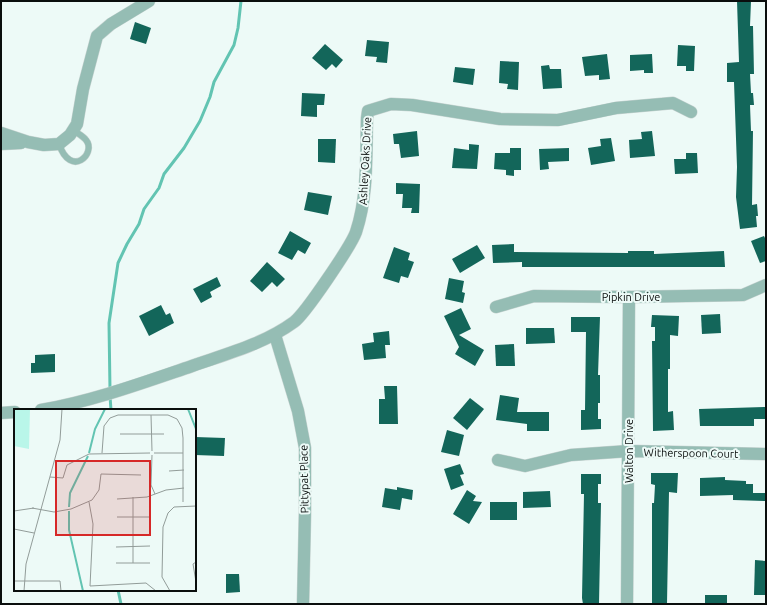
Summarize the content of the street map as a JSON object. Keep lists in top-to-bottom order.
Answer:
{
  "streets": {
    "street": [
      "Ashley Oaks Drive",
      "Pipkin Drive",
      "Walton Drive",
      "Witherspoon Court",
      "Pittypat Place"
    ]
  },
  "crossings": [
    ["Ashley Oaks Drive", "Pittypat Place"],
    ["Pipkin Drive", "Walton Drive"],
    ["Walton Drive", "Witherspoon Court"]
  ]
}
